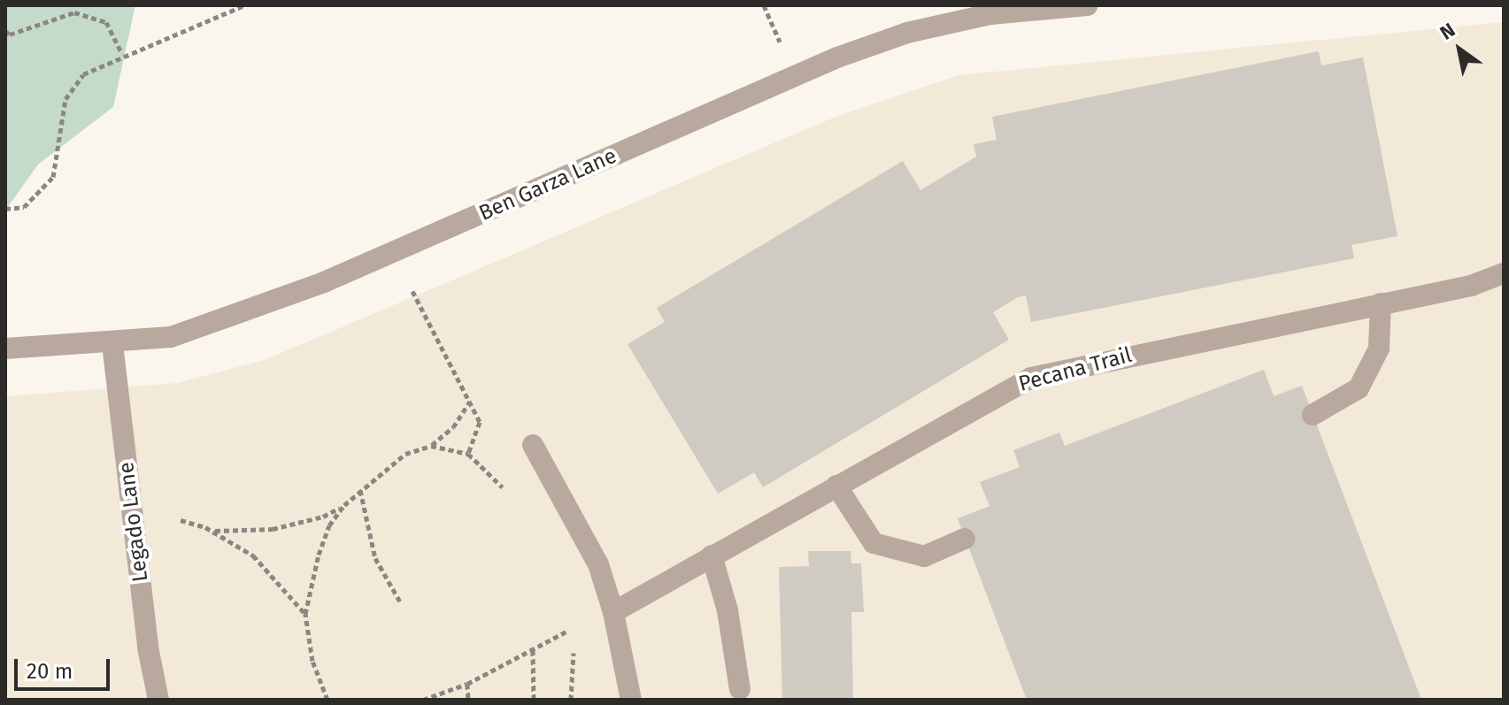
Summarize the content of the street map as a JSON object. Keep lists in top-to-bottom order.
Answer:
{
  "streets": {
    "street": ["Ben Garza Lane", "Pecana Trail", "Legado Lane"]
  },
  "crossings": [
    ["Ben Garza Lane", "Legado Lane"]
  ],
  "scale_bar": "20 m",
  "north": "top left"
}
